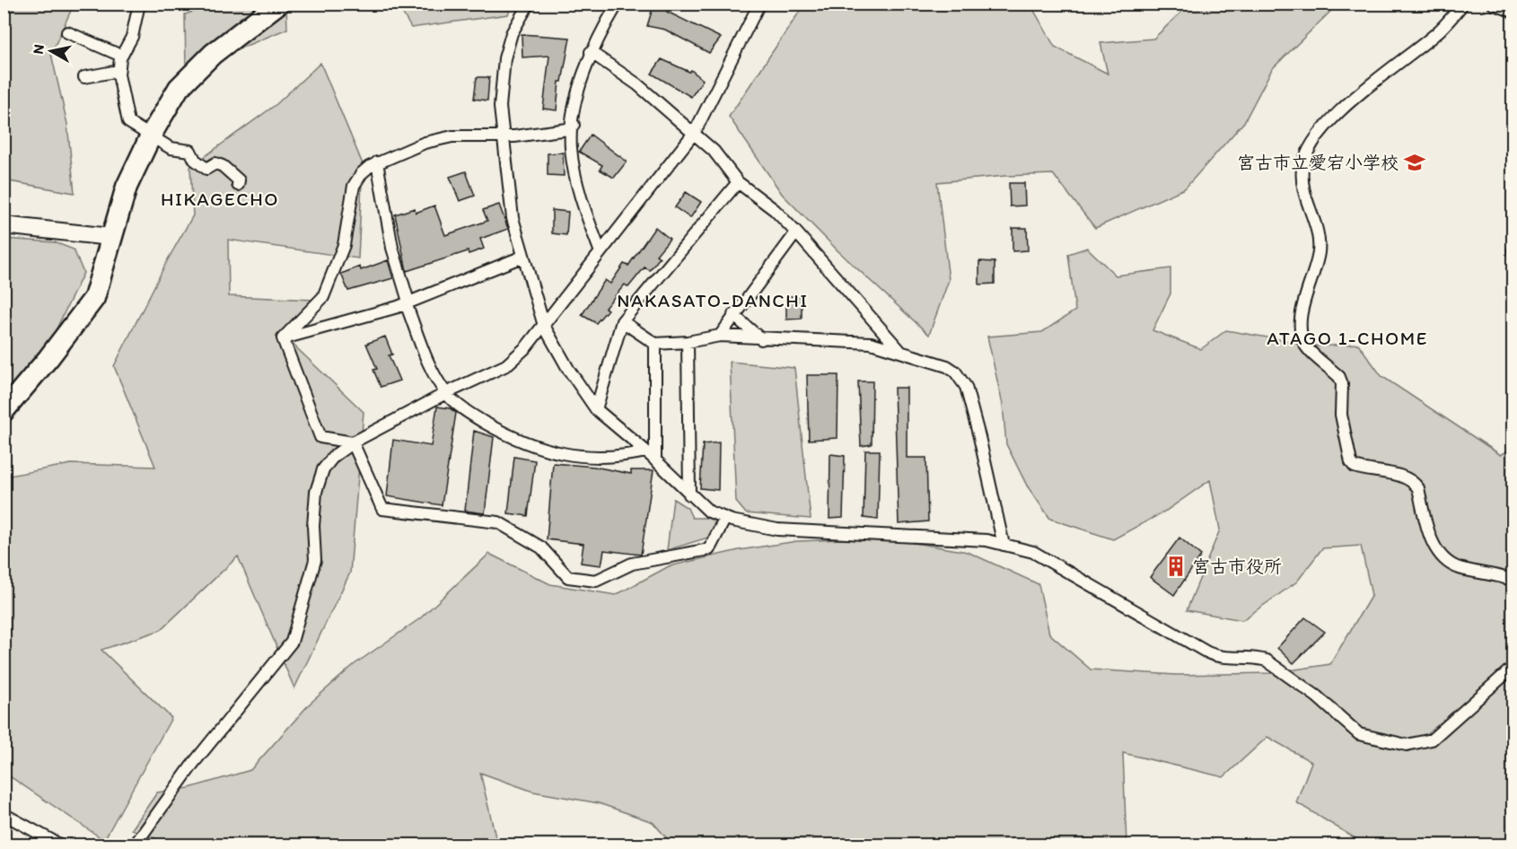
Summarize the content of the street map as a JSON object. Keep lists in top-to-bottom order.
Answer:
{
  "districts": ["HIKAGECHO", "NAKASATO-DANCHI", "ATAGO 1-CHOME"],
  "places": {
    "school or university": ["宮古市立愛宕小学校"],
    "building": ["宮古市役所"]
  },
  "north": "left"
}
